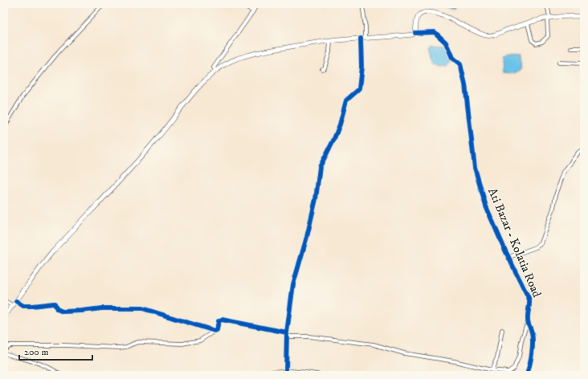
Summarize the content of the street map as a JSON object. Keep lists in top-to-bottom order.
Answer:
{
  "streets": {
    "street": ["Ati Bazar - Kolatia Road"]
  },
  "scale_bar": "200 m"
}
